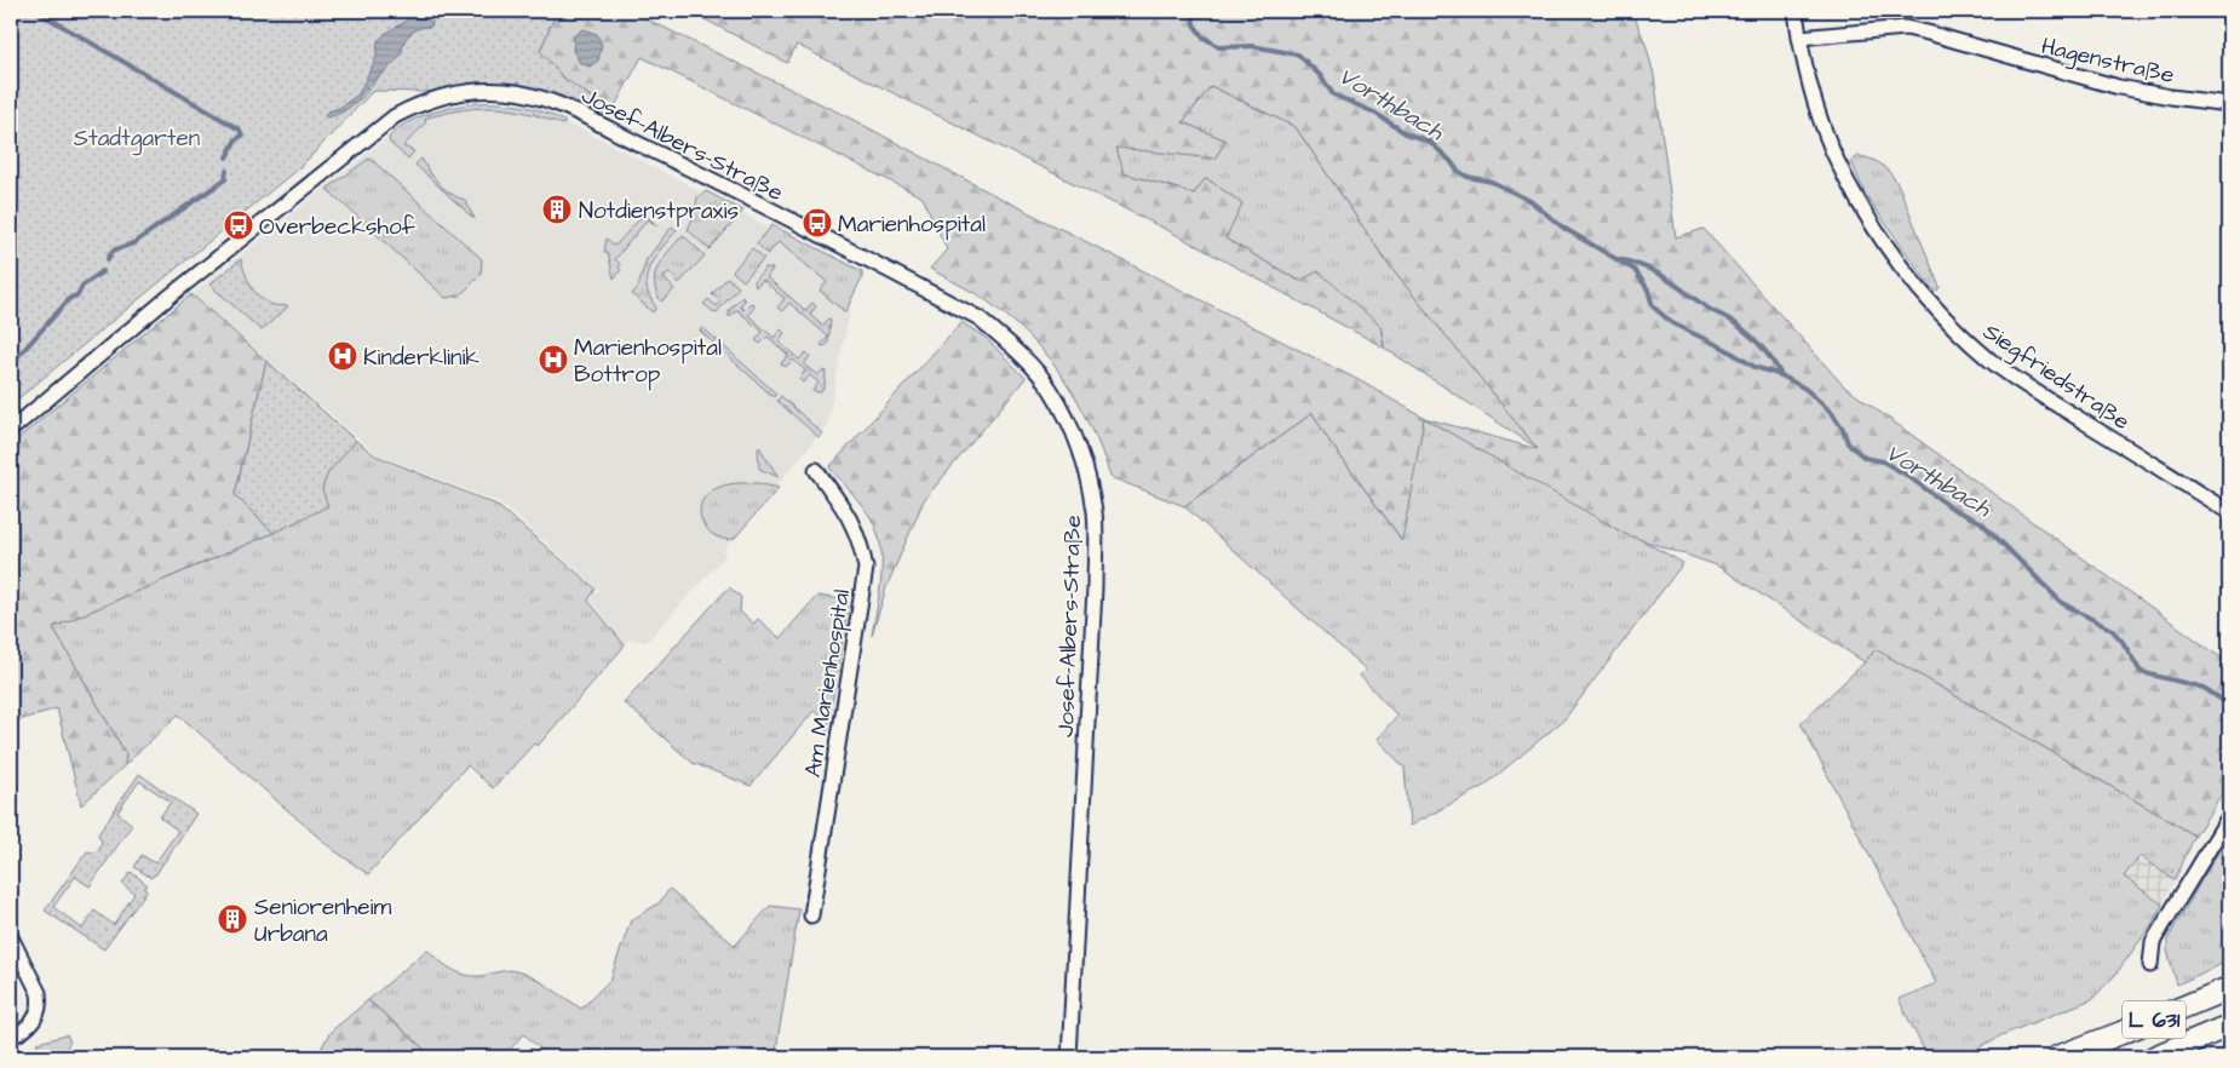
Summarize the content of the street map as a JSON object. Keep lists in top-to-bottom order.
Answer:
{
  "streets": {
    "main road": ["L 631"],
    "street": [
      "Hagenstraße",
      "Josef-Albers-Straße",
      "Siegfriedstraße",
      "Am Marienhospital"
    ]
  },
  "crossings": [
    ["Hagenstraße", "Siegfriedstraße"]
  ],
  "water": ["Vorthbach"],
  "parks": ["Stadtgarten"],
  "places": {
    "building": ["Notdienstpraxis", "Seniorenheim Urbana"],
    "bus stop": ["Marienhospital", "Overbeckshof"],
    "hospital": ["Kinderklinik", "Marienhospital Bottrop"]
  }
}
